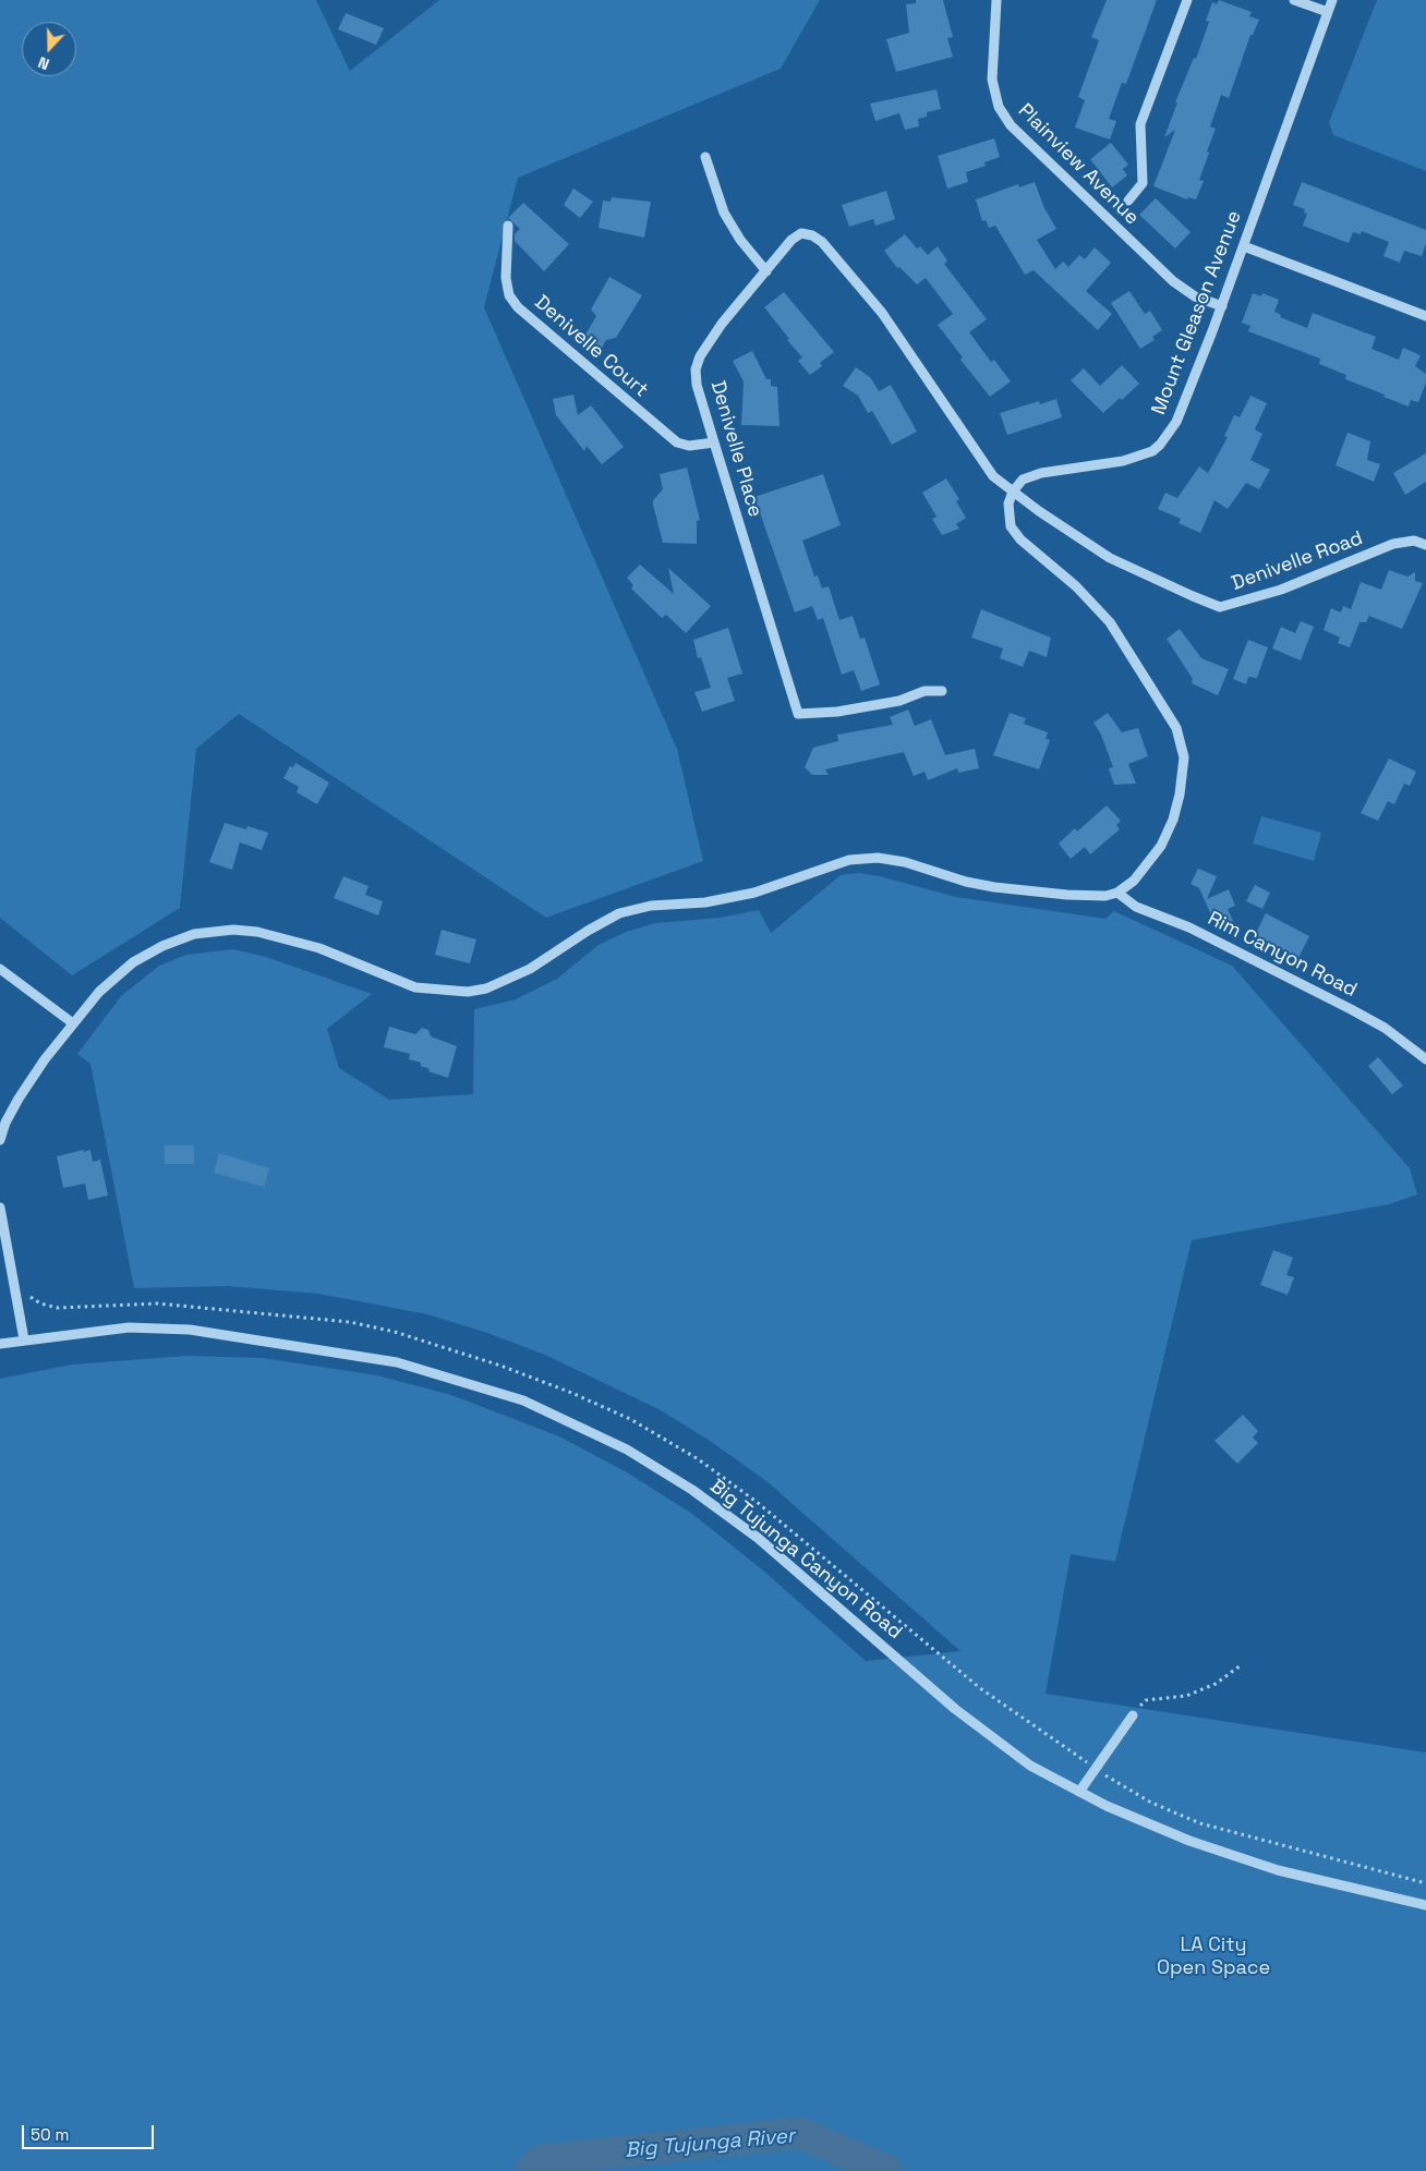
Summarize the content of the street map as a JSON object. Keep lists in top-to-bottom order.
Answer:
{
  "streets": {
    "street": [
      "Plainview Avenue",
      "Mount Gleason Avenue",
      "Denivelle Court",
      "Denivelle Place",
      "Denivelle Road",
      "Rim Canyon Road",
      "Big Tujunga Canyon Road"
    ]
  },
  "crossings": [
    ["Plainview Avenue", "Mount Gleason Avenue"],
    ["Mount Gleason Avenue", "Denivelle Place"],
    ["Mount Gleason Avenue", "Denivelle Road"],
    ["Denivelle Court", "Denivelle Place"],
    ["Denivelle Place", "Denivelle Road"]
  ],
  "water": ["Big Tujunga River"],
  "parks": ["LA City Open Space"],
  "scale_bar": "50 m",
  "north": "bottom"
}
